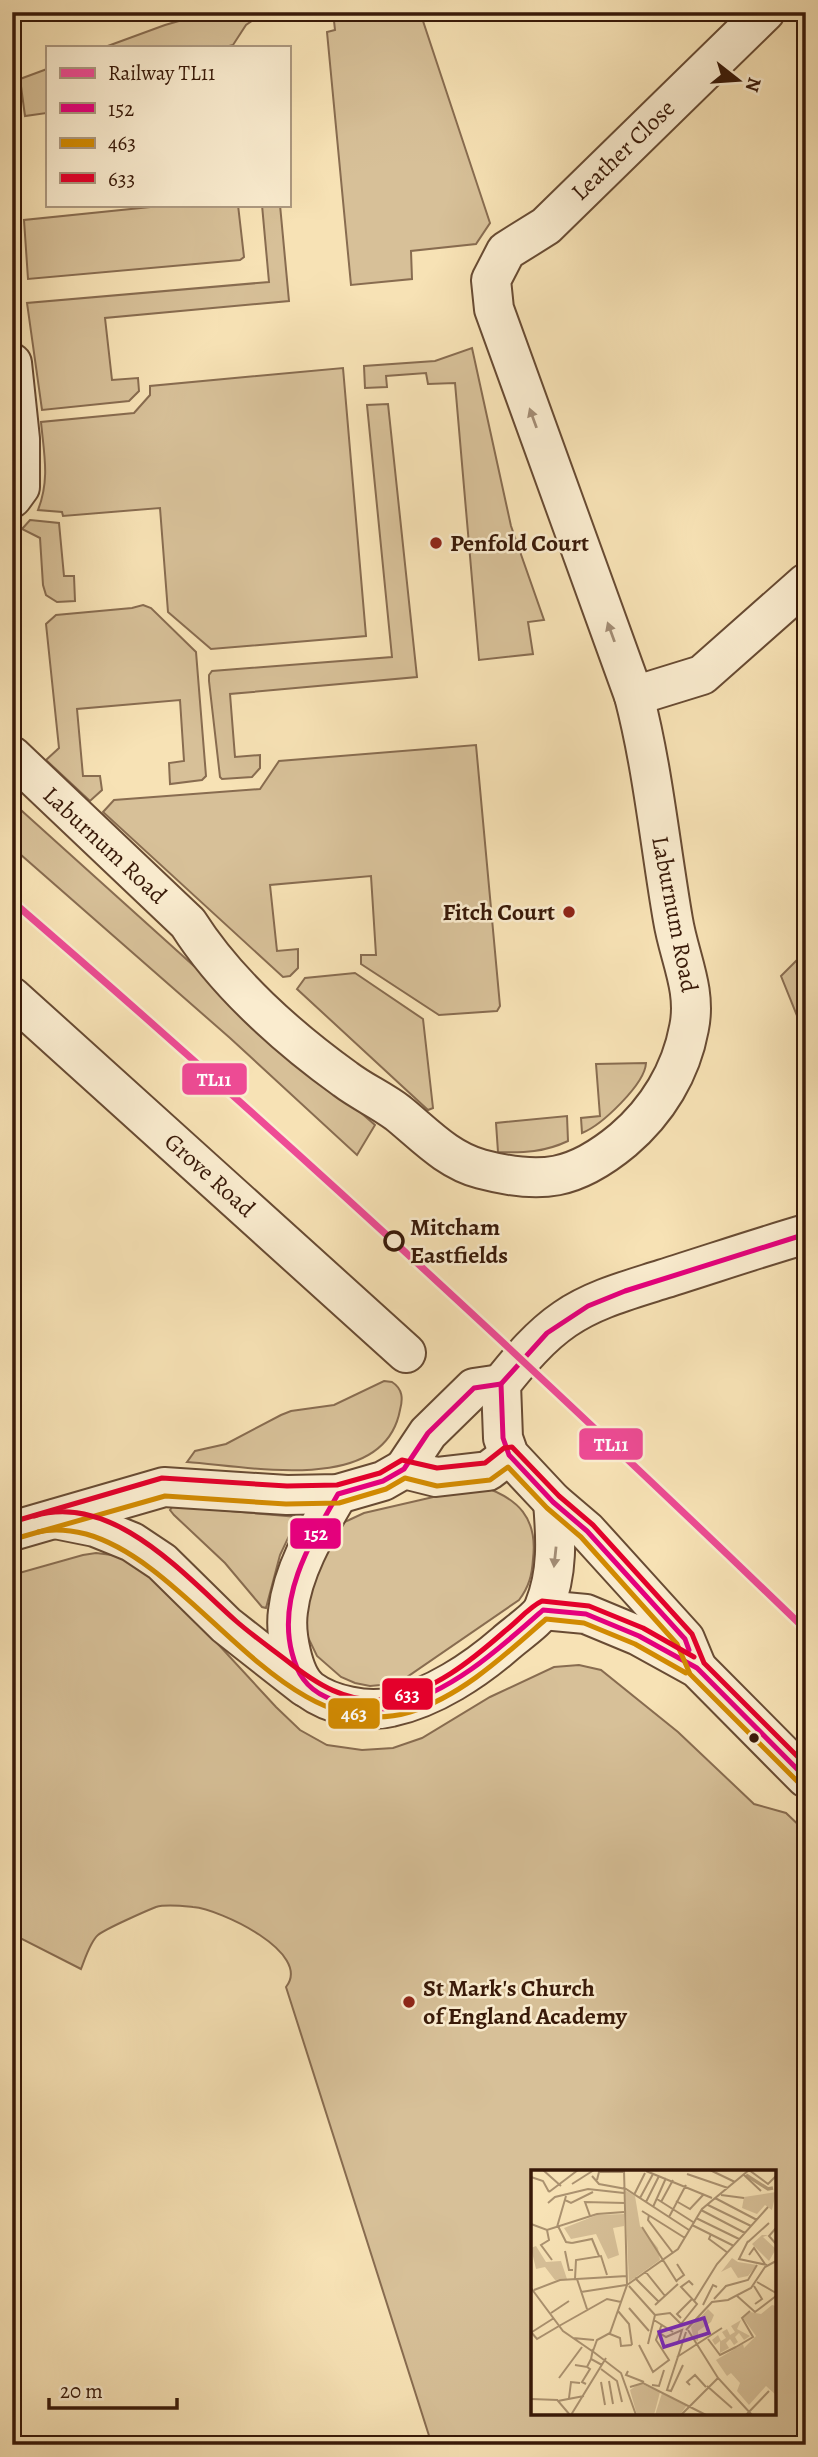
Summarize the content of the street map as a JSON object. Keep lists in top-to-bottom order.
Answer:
{
  "streets": {
    "street": ["Leather Close", "Laburnum Road", "Grove Road"]
  },
  "crossings": [
    ["Leather Close", "Laburnum Road"]
  ],
  "places": [
    "Penfold Court",
    "Fitch Court",
    "Mitcham Eastfields",
    "St Mark's Church of England Academy"
  ],
  "lines": [
    "rail line TL11",
    "transit line 152",
    "transit line 633",
    "transit line 463"
  ],
  "legend": [
    "Railway TL11",
    "152",
    "463",
    "633"
  ],
  "scale_bar": "20 m",
  "north": "right"
}
